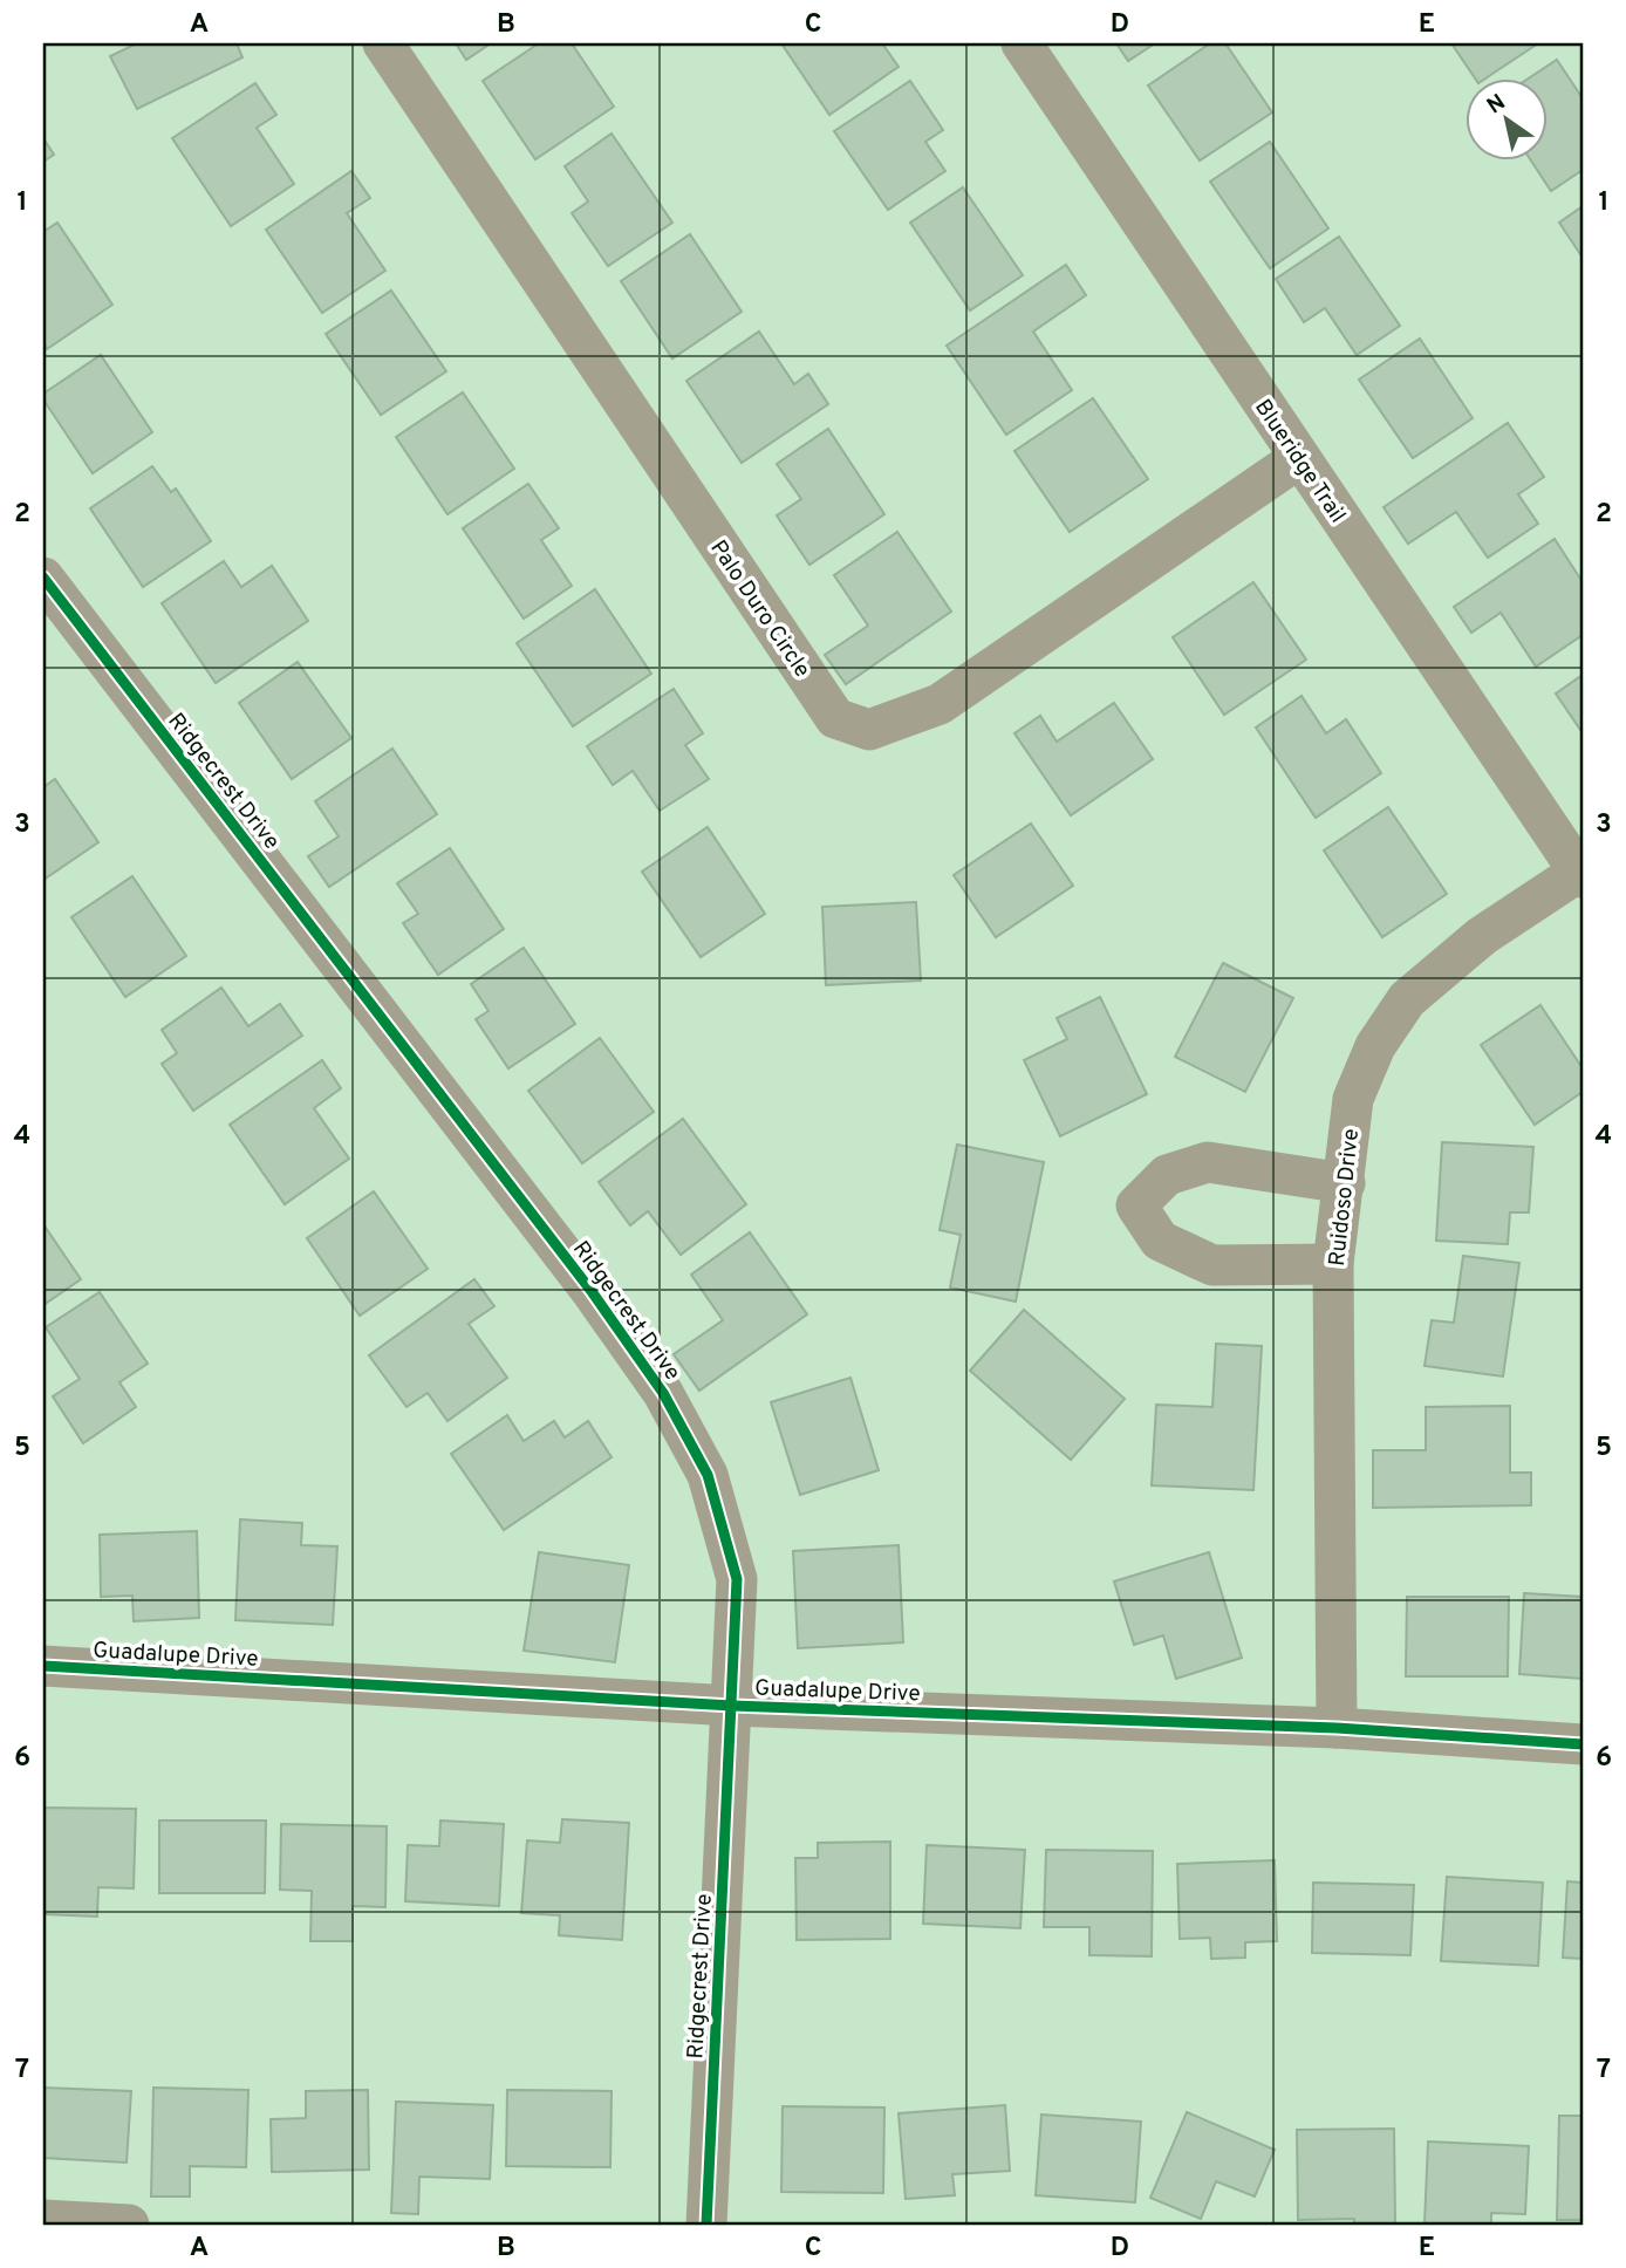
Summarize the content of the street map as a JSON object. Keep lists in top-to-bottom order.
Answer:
{
  "streets": {
    "street": [
      "Blueridge Trail",
      "Palo Duro Circle",
      "Ridgecrest Drive",
      "Ruidoso Drive",
      "Guadalupe Drive"
    ]
  },
  "crossings": [
    ["Blueridge Trail", "Palo Duro Circle"],
    ["Blueridge Trail", "Ruidoso Drive"],
    ["Ridgecrest Drive", "Guadalupe Drive"],
    ["Ruidoso Drive", "Guadalupe Drive"]
  ],
  "north": "top left",
  "grid": {
    "columns": [
      "A",
      "B",
      "C",
      "D",
      "E"
    ],
    "rows": [
      "1",
      "2",
      "3",
      "4",
      "5",
      "6",
      "7"
    ]
  }
}
